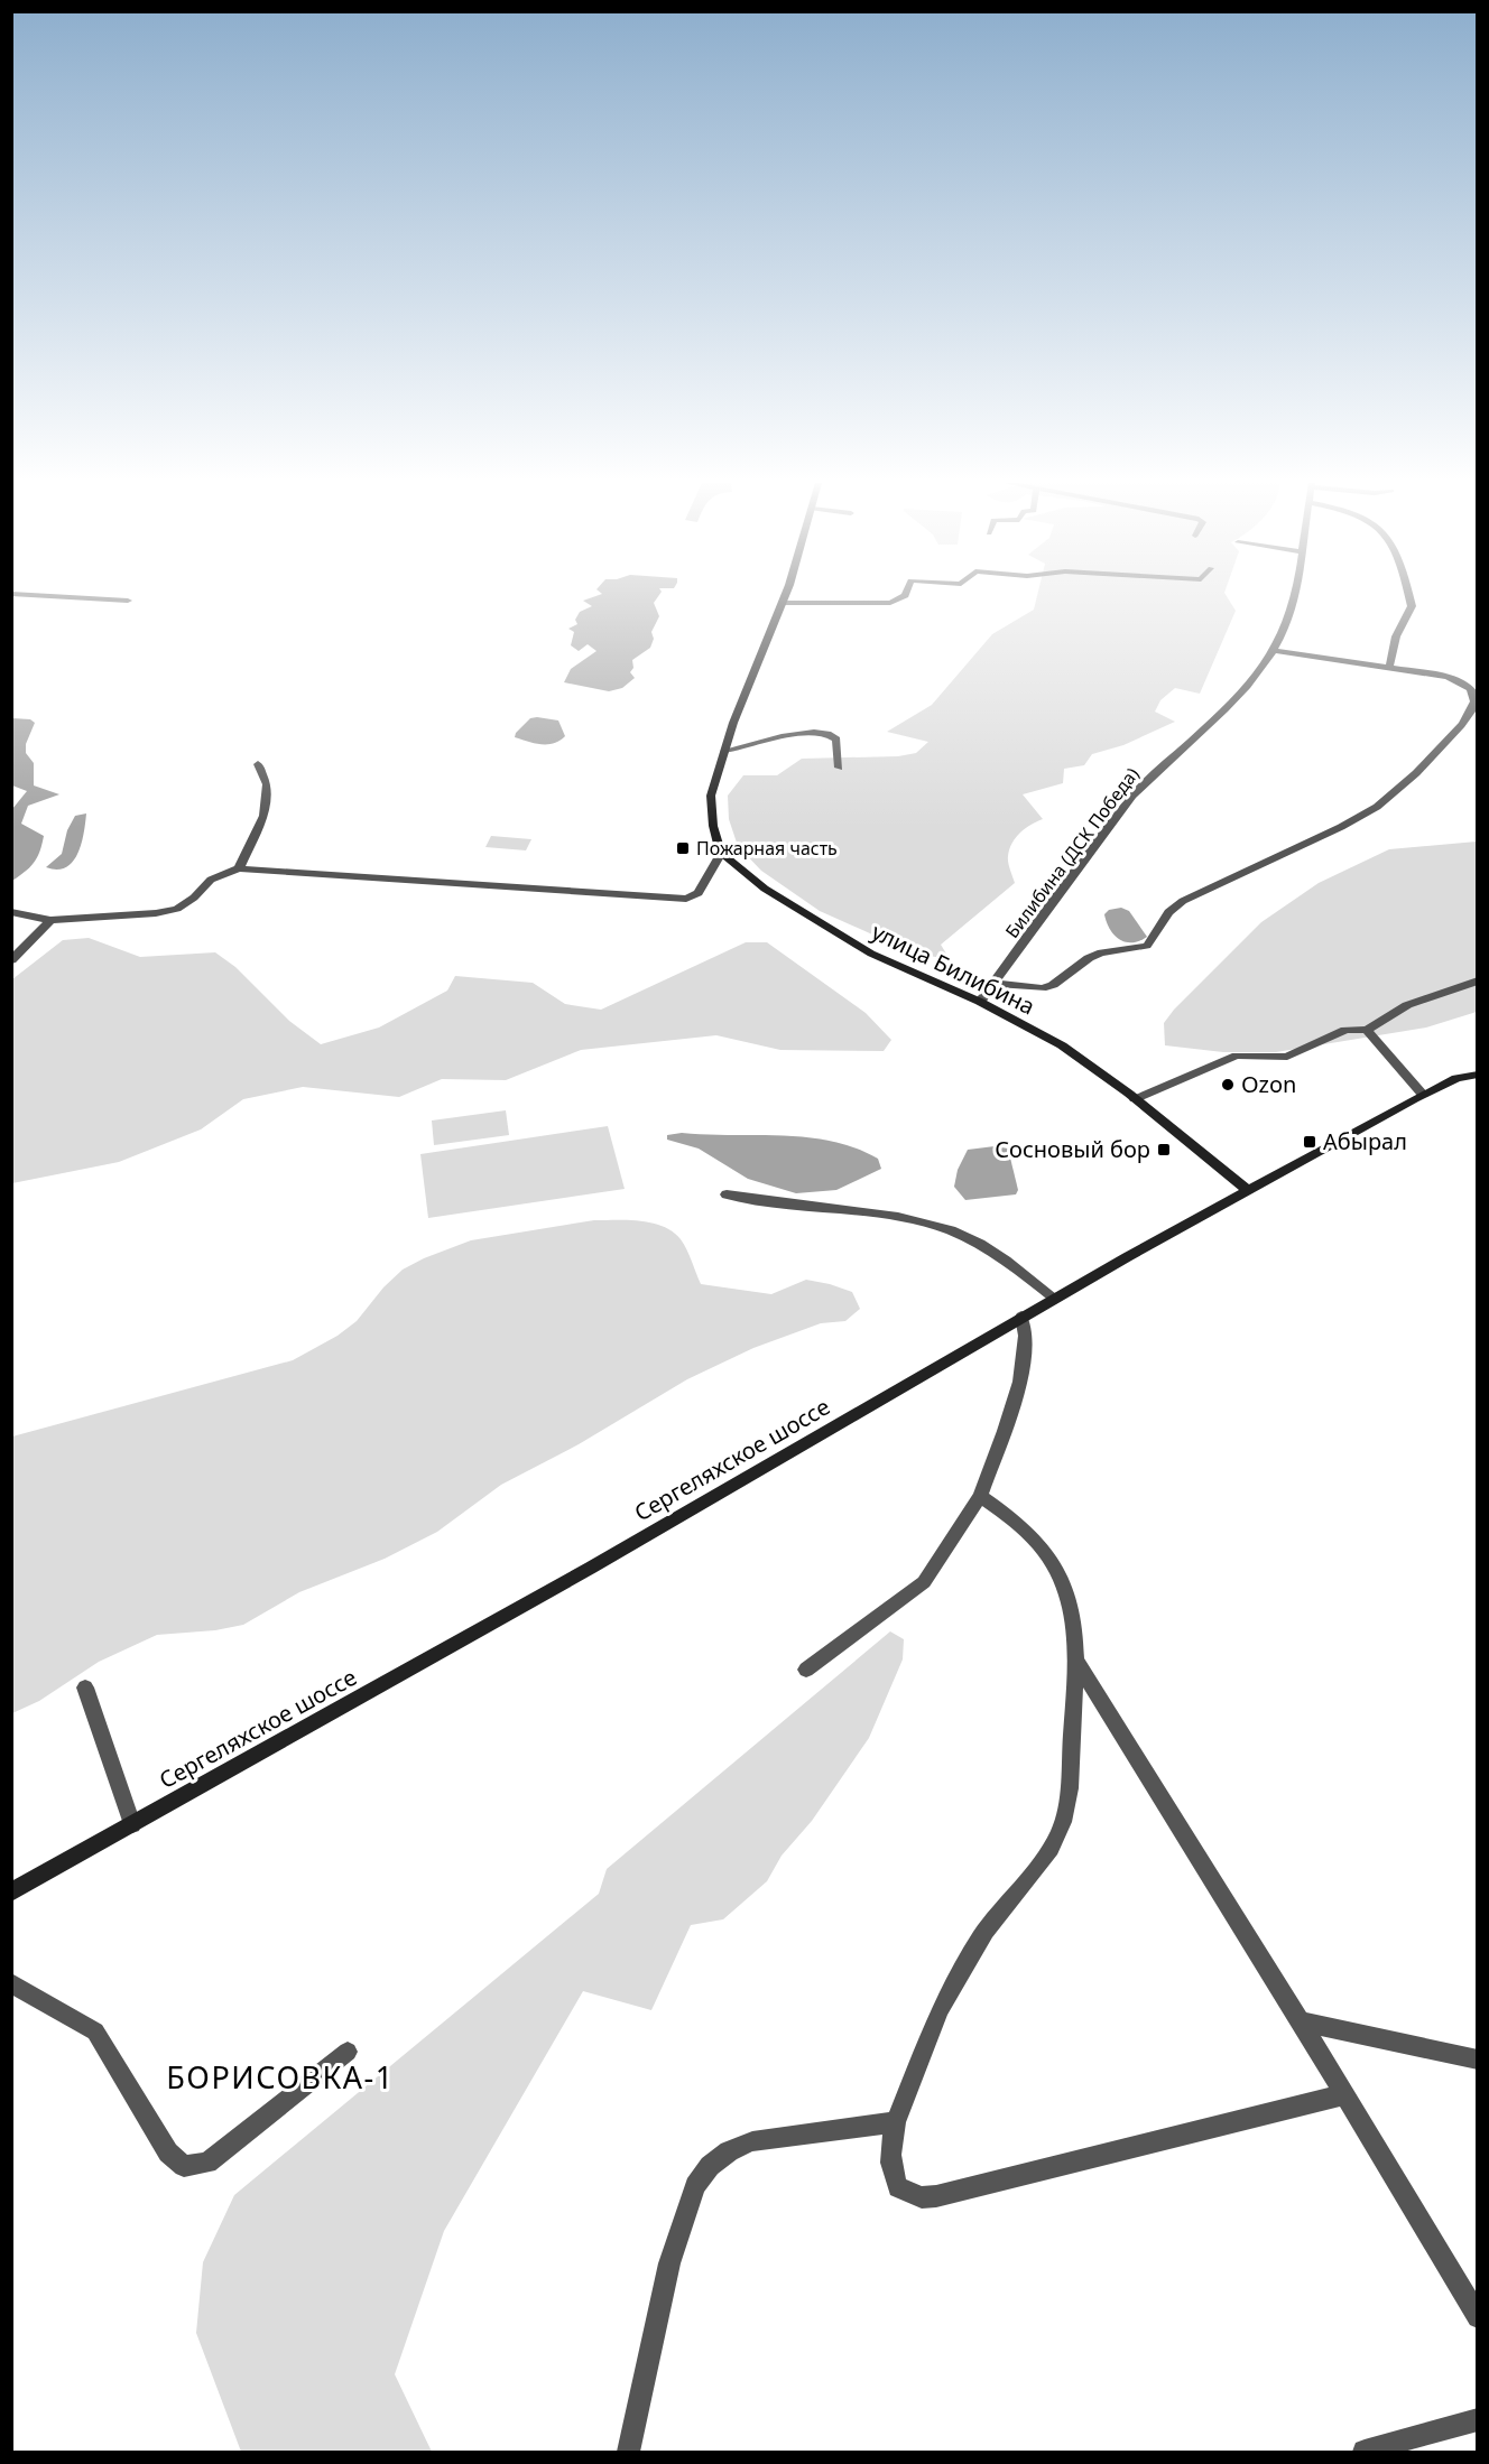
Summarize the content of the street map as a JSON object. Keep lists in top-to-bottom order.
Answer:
{
  "streets": {
    "main road": ["улица Билибина", "Сергеляхское шоссе"],
    "street": ["Билибина (ДСК Победа)"]
  },
  "crossings": [
    ["Билибина (ДСК Победа)", "улица Билибина"],
    ["улица Билибина", "Сергеляхское шоссе"]
  ],
  "districts": ["БОРИСОВКА-1"],
  "places": {
    "transit": ["Пожарная часть", "Абырал", "Сосновый бор"],
    "other": ["Ozon"]
  }
}
